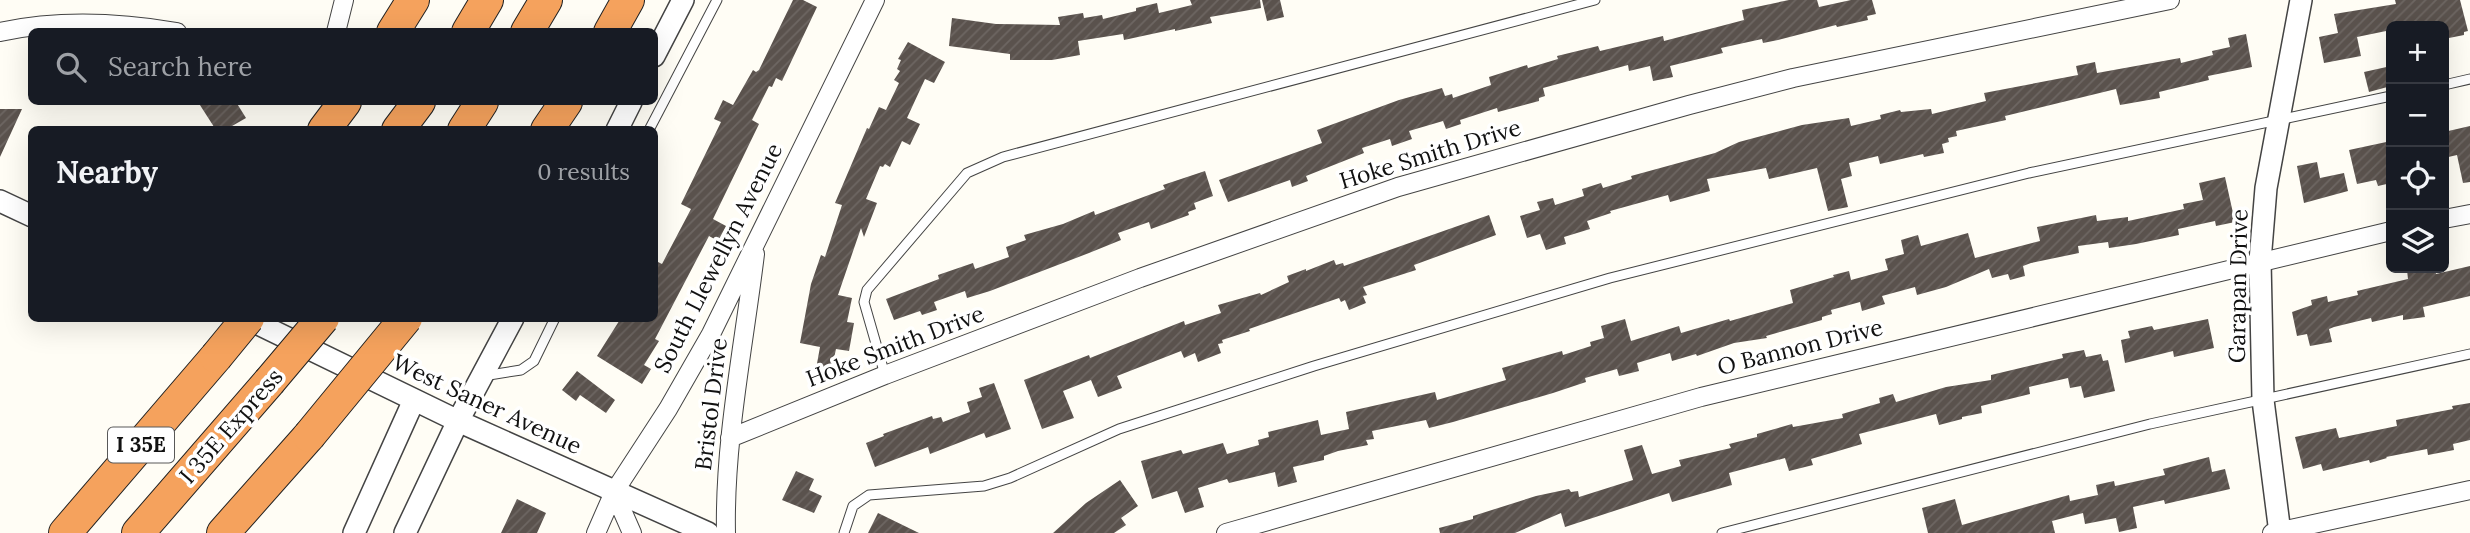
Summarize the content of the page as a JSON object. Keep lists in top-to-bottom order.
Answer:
{
  "streets": {
    "highway": ["I 35E Express", "I 35E"],
    "street": [
      "Hoke Smith Drive",
      "South Llewellyn Avenue",
      "Garapan Drive",
      "O Bannon Drive",
      "West Saner Avenue",
      "Bristol Drive"
    ]
  },
  "crossings": [
    ["Hoke Smith Drive", "Bristol Drive"],
    ["South Llewellyn Avenue", "West Saner Avenue"],
    ["South Llewellyn Avenue", "Bristol Drive"],
    ["Garapan Drive", "O Bannon Drive"]
  ],
  "page": {
    "map_buttons": ["+", "−"],
    "search": "Search here",
    "heading": ["Nearby", "0 results"]
  }
}
